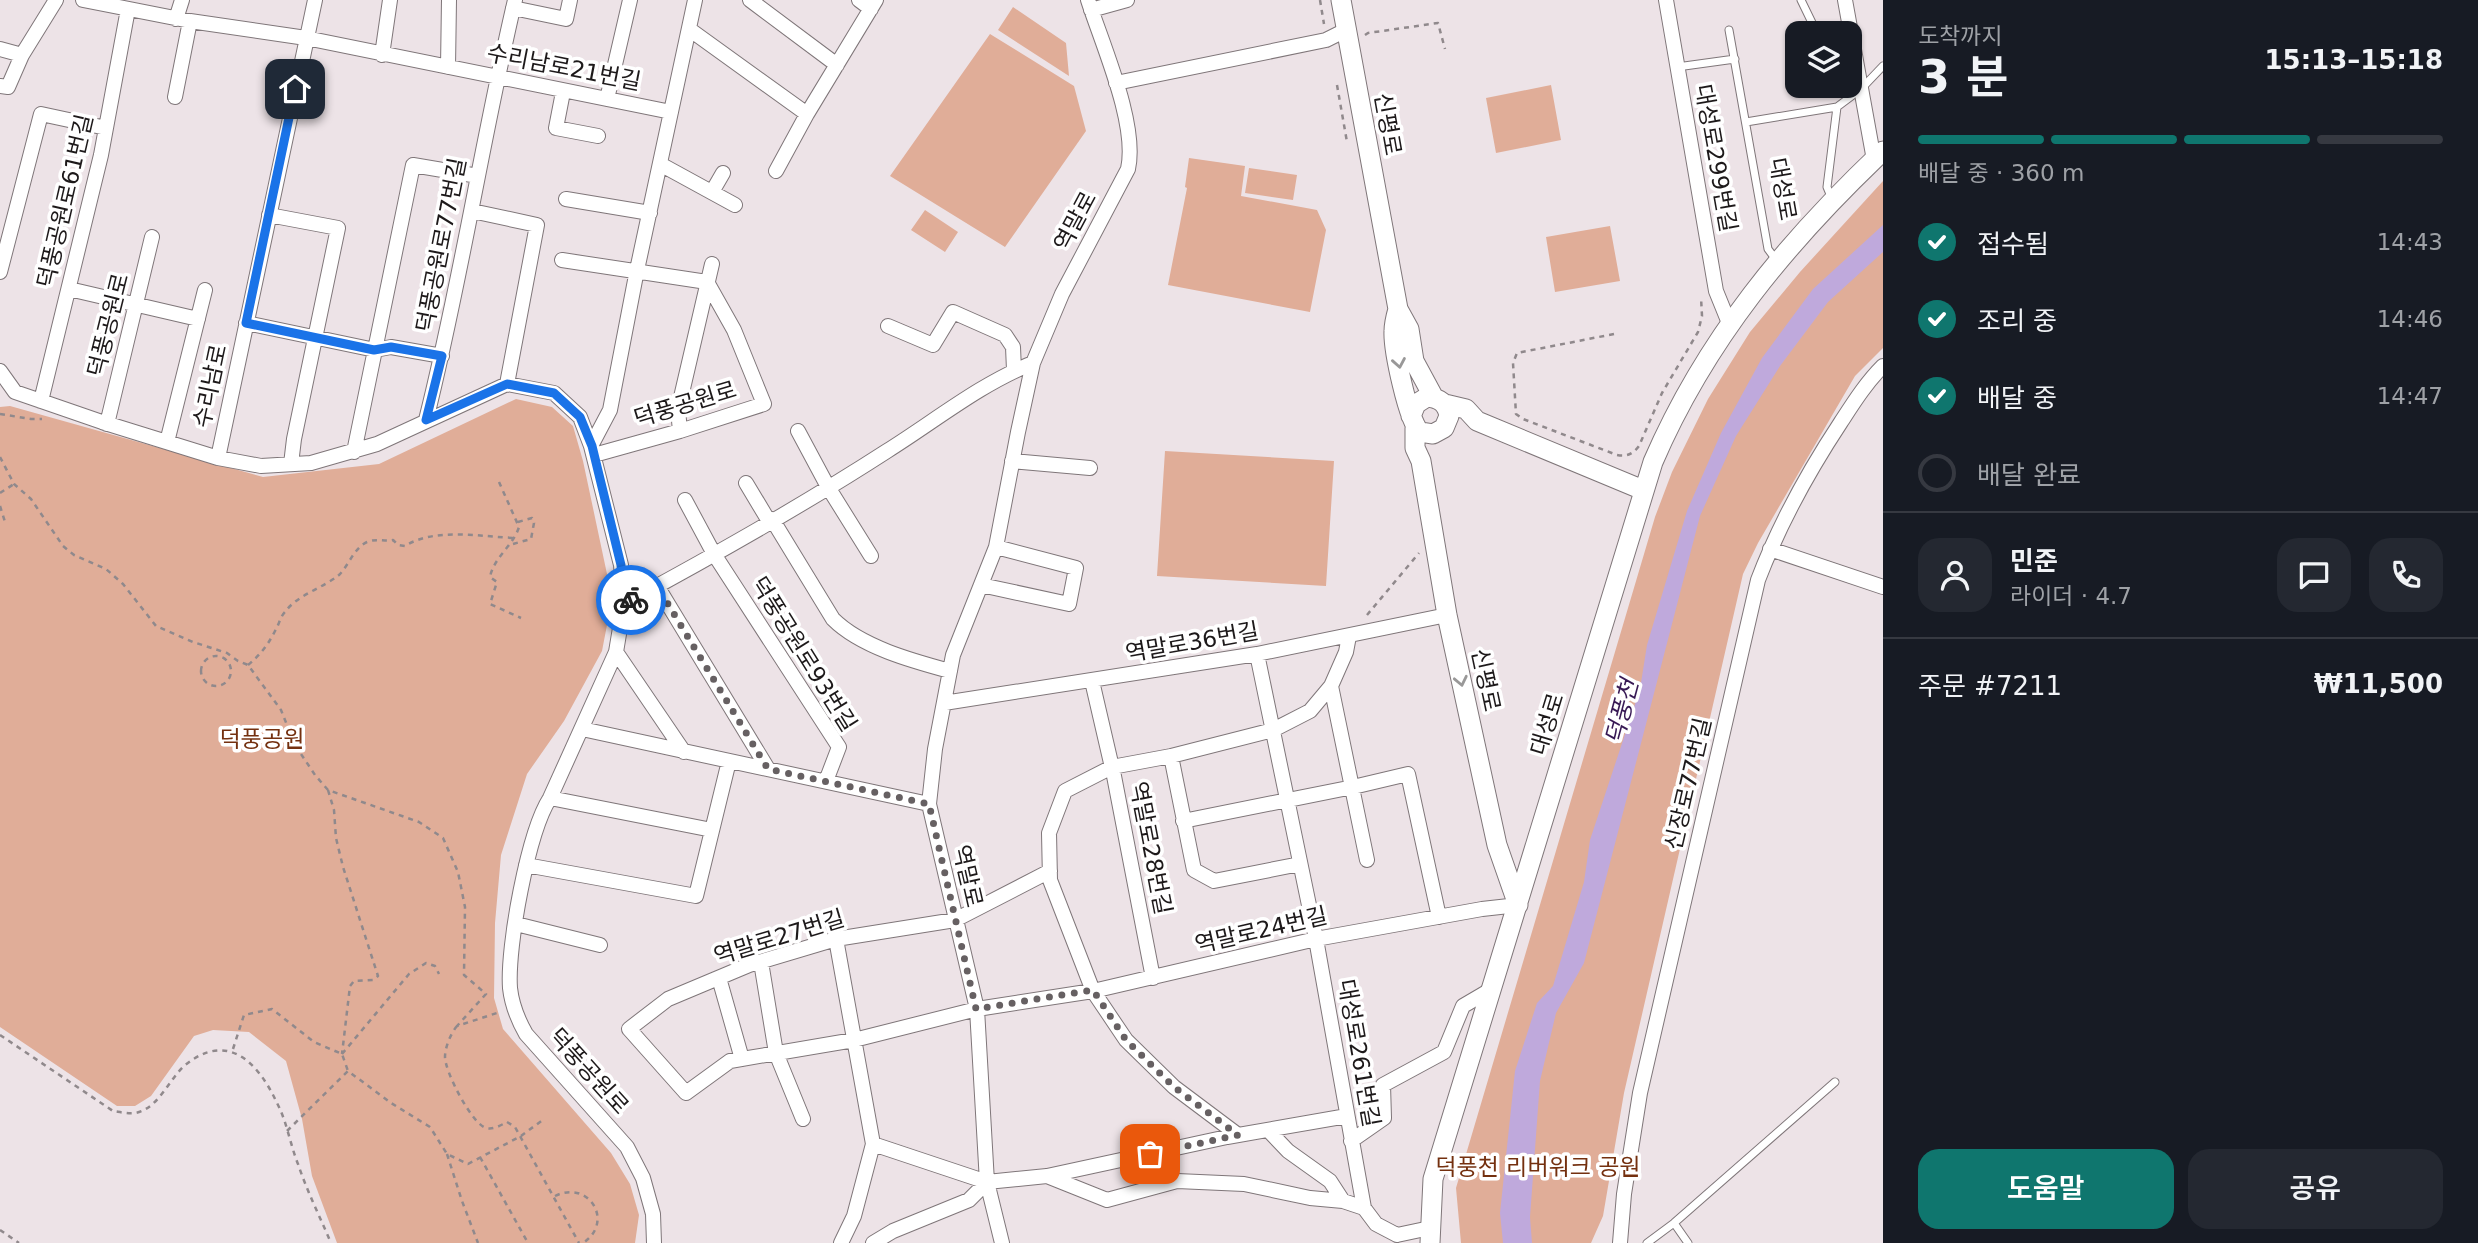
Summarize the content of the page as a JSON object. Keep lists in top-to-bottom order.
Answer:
{
  "streets": {
    "street": [
      "수리남로21번길",
      "신평로",
      "대성로299번길",
      "대성로",
      "덕풍공원로61번길",
      "역말로",
      "덕풍공원로77번길",
      "덕풍공원로",
      "수리남로",
      "역말로36번길",
      "덕풍공원로93번길",
      "신장로77번길",
      "역말로28번길",
      "역말로24번길",
      "역말로27번길",
      "대성로261번길"
    ]
  },
  "crossings": [
    ["수리남로21번길", "덕풍공원로61번길"],
    ["수리남로21번길", "덕풍공원로77번길"],
    ["수리남로21번길", "수리남로"],
    ["신평로", "대성로"],
    ["신평로", "역말로36번길"],
    ["신평로", "역말로24번길"],
    ["대성로299번길", "대성로"],
    ["대성로", "역말로24번길"],
    ["역말로", "역말로36번길"],
    ["역말로", "덕풍공원로93번길"],
    ["역말로", "역말로24번길"],
    ["역말로", "역말로27번길"],
    ["덕풍공원로77번길", "수리남로"],
    ["역말로36번길", "역말로28번길"],
    ["역말로36번길", "대성로261번길"],
    ["역말로28번길", "역말로24번길"],
    ["역말로28번길", "대성로261번길"],
    ["역말로24번길", "역말로27번길"],
    ["역말로24번길", "대성로261번길"]
  ],
  "water": ["덕풍천"],
  "parks": ["덕풍공원", "덕풍천 리버워크 공원"],
  "page": {
    "heading": ["3 분", "도착까지", "15:13–15:18"],
    "panel": [
      "민준",
      "라이더 · 4.7",
      "주문 #7211",
      "₩11,500"
    ],
    "bar": "배달 중 · 360 m",
    "list": [
      ["접수됨", "14:43"],
      ["조리 중", "14:46"],
      ["배달 중", "14:47"],
      "배달 완료"
    ],
    "buttons": ["도움말", "공유"]
  }
}
